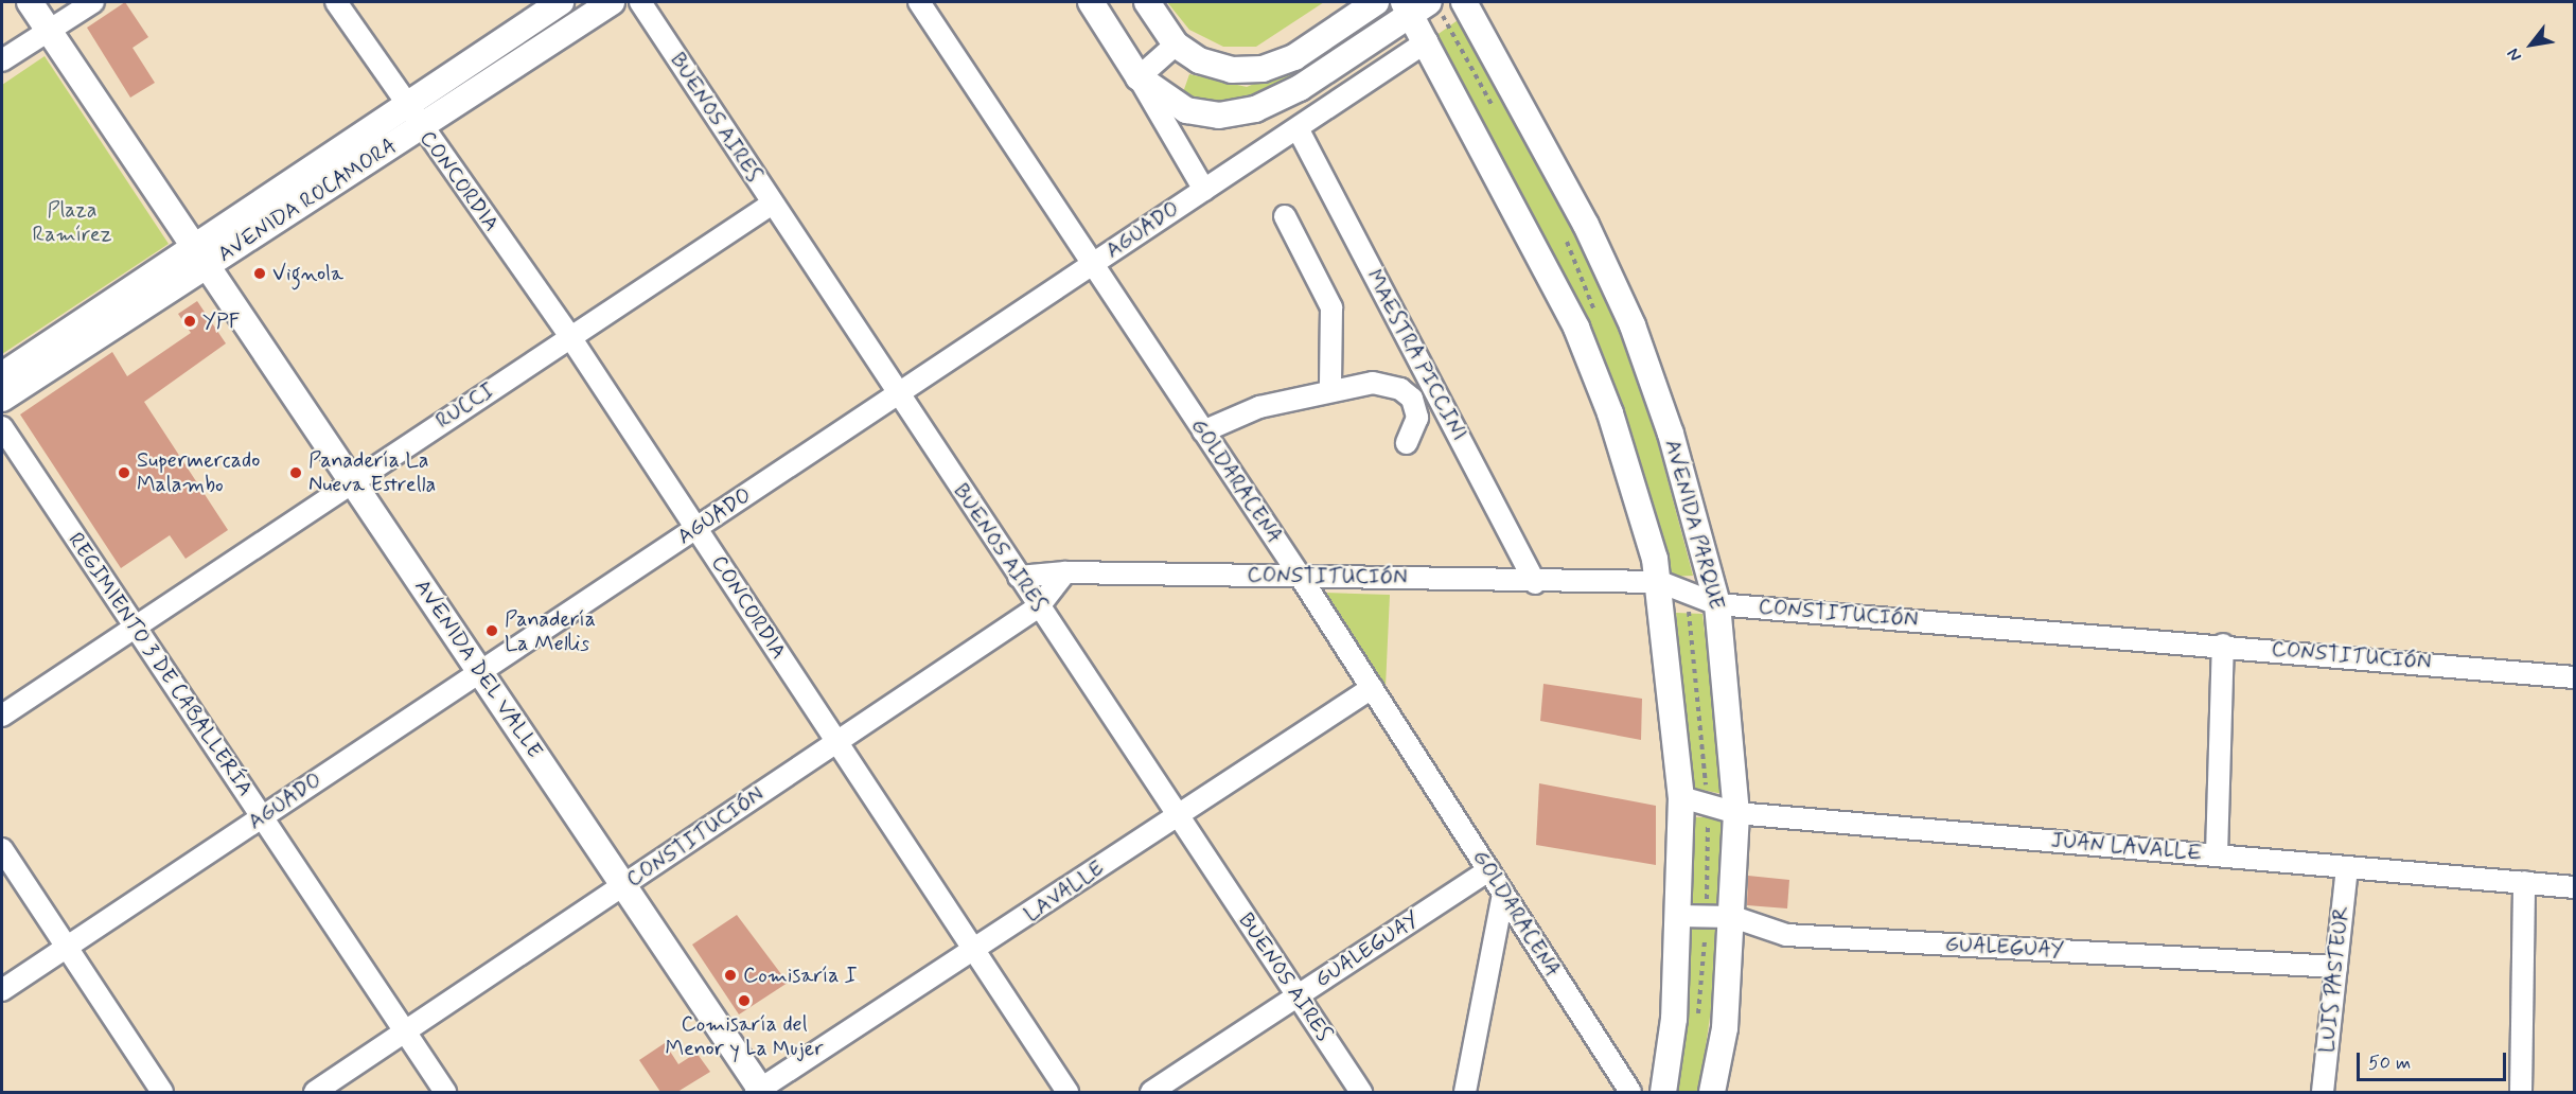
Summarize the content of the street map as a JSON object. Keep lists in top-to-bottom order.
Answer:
{
  "streets": {
    "main road": ["AVENIDA ROCAMORA", "AVENIDA PARQUE", "AVENIDA DEL VALLE"],
    "street": [
      "BUENOS AIRES",
      "CONCORDIA",
      "AGUADO",
      "MAESTRA PICCINI",
      "RUCCI",
      "GOLDARACENA",
      "CONSTITUCIÓN",
      "REGIMIENTO 3 DE CABALLERÍA",
      "JUAN LAVALLE",
      "LAVALLE",
      "GUALEGUAY",
      "LUIS PASTEUR"
    ]
  },
  "crossings": [
    ["BUENOS AIRES", "AGUADO"],
    ["BUENOS AIRES", "RUCCI"],
    ["BUENOS AIRES", "CONSTITUCIÓN"],
    ["BUENOS AIRES", "LAVALLE"],
    ["BUENOS AIRES", "GUALEGUAY"],
    ["CONCORDIA", "AVENIDA ROCAMORA"],
    ["CONCORDIA", "AGUADO"],
    ["CONCORDIA", "RUCCI"],
    ["CONCORDIA", "CONSTITUCIÓN"],
    ["CONCORDIA", "LAVALLE"],
    ["AVENIDA ROCAMORA", "AVENIDA DEL VALLE"],
    ["AGUADO", "MAESTRA PICCINI"],
    ["AGUADO", "GOLDARACENA"],
    ["AGUADO", "REGIMIENTO 3 DE CABALLERÍA"],
    ["AGUADO", "AVENIDA DEL VALLE"],
    ["MAESTRA PICCINI", "CONSTITUCIÓN"],
    ["RUCCI", "REGIMIENTO 3 DE CABALLERÍA"],
    ["RUCCI", "AVENIDA DEL VALLE"],
    ["GOLDARACENA", "CONSTITUCIÓN"],
    ["GOLDARACENA", "LAVALLE"],
    ["GOLDARACENA", "GUALEGUAY"],
    ["AVENIDA PARQUE", "CONSTITUCIÓN"],
    ["AVENIDA PARQUE", "JUAN LAVALLE"],
    ["AVENIDA PARQUE", "GUALEGUAY"],
    ["CONSTITUCIÓN", "REGIMIENTO 3 DE CABALLERÍA"],
    ["CONSTITUCIÓN", "AVENIDA DEL VALLE"],
    ["AVENIDA DEL VALLE", "LAVALLE"],
    ["JUAN LAVALLE", "LUIS PASTEUR"],
    ["GUALEGUAY", "LUIS PASTEUR"]
  ],
  "parks": ["Plaza Ramírez"],
  "places": [
    "Vignola",
    "YPF",
    "Supermercado Malambo",
    "Panadería La Nueva Estrella",
    "Panadería La Mellis",
    "Comisaría I",
    "Comisaría del Menor y La Mujer"
  ],
  "scale_bar": "50 m",
  "north": "bottom left"
}
